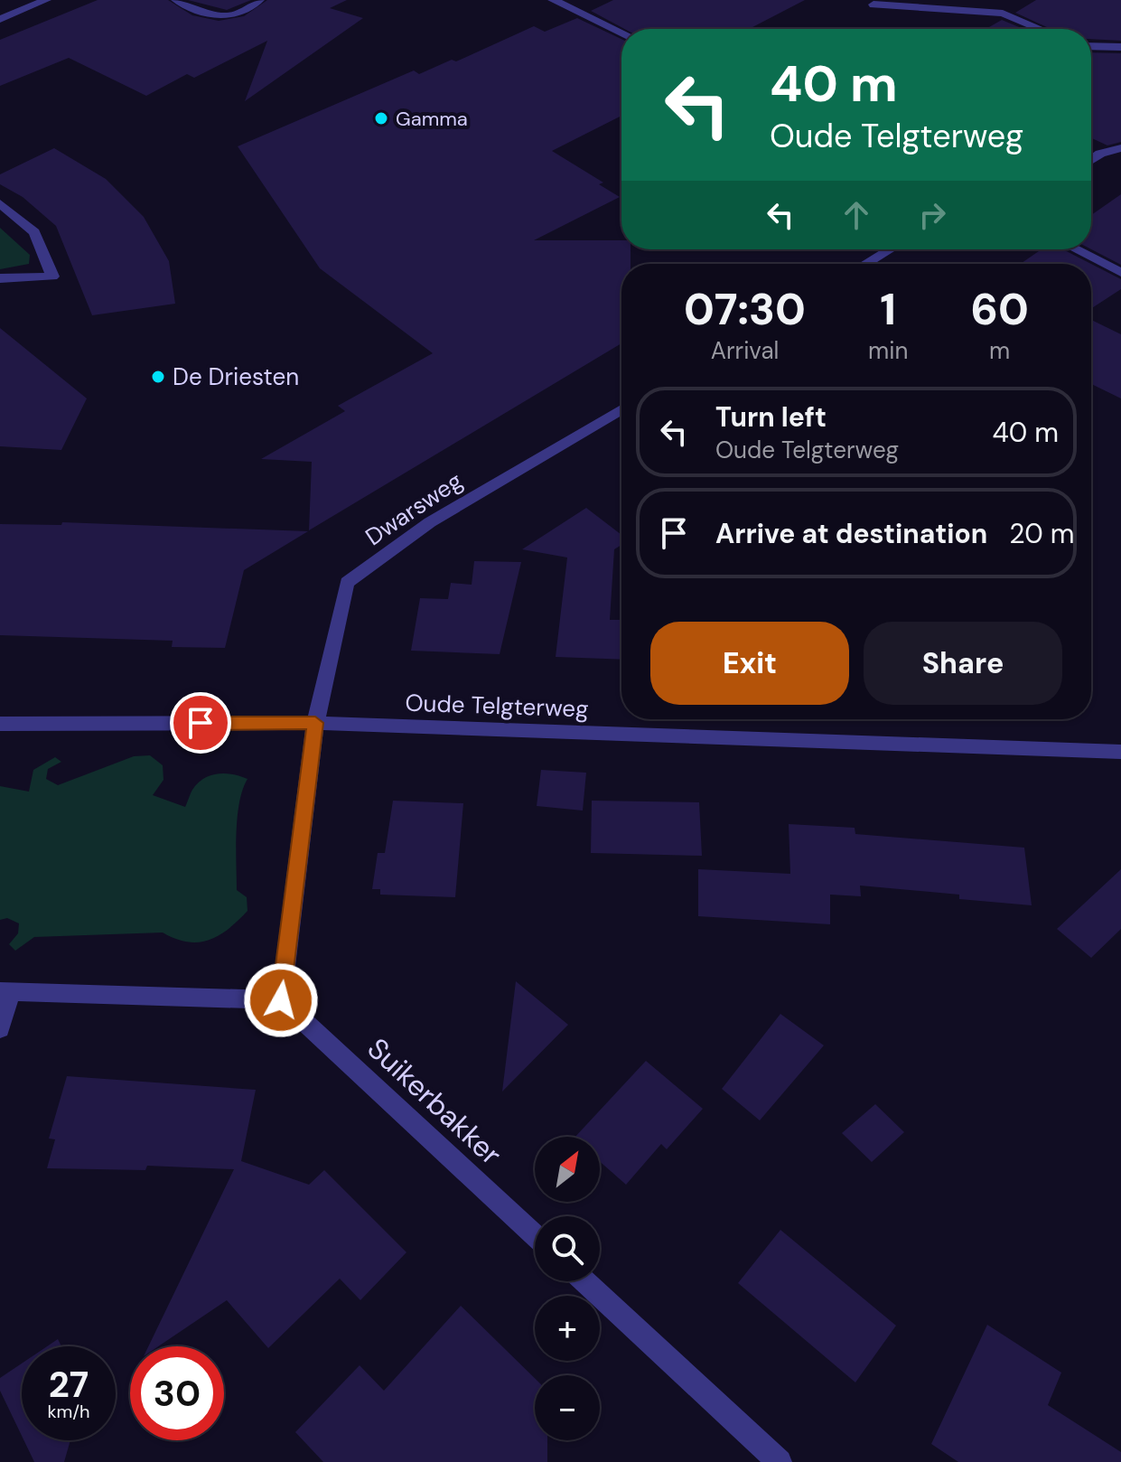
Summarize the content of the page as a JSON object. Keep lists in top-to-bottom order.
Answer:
{
  "streets": {
    "street": ["Dwarsweg", "Oude Telgterweg", "Suikerbakker"]
  },
  "crossings": [
    ["Dwarsweg", "Oude Telgterweg"]
  ],
  "places": ["Gamma", "De Driesten"],
  "north": "top right",
  "page": {
    "turn": ["40 m", "Oude Telgterweg"],
    "eta": [
      "07:30",
      "Arrival",
      "1",
      "min",
      "60",
      "m"
    ],
    "list": [
      {
        "name": "Turn left",
        "note": "Oude Telgterweg",
        "value": "40 m"
      },
      {
        "name": "Arrive at destination",
        "value": "20 m"
      }
    ],
    "buttons": ["Exit", "Share"],
    "map_buttons": ["+", "−"],
    "speed": "27 km/h",
    "limit": "30"
  }
}
